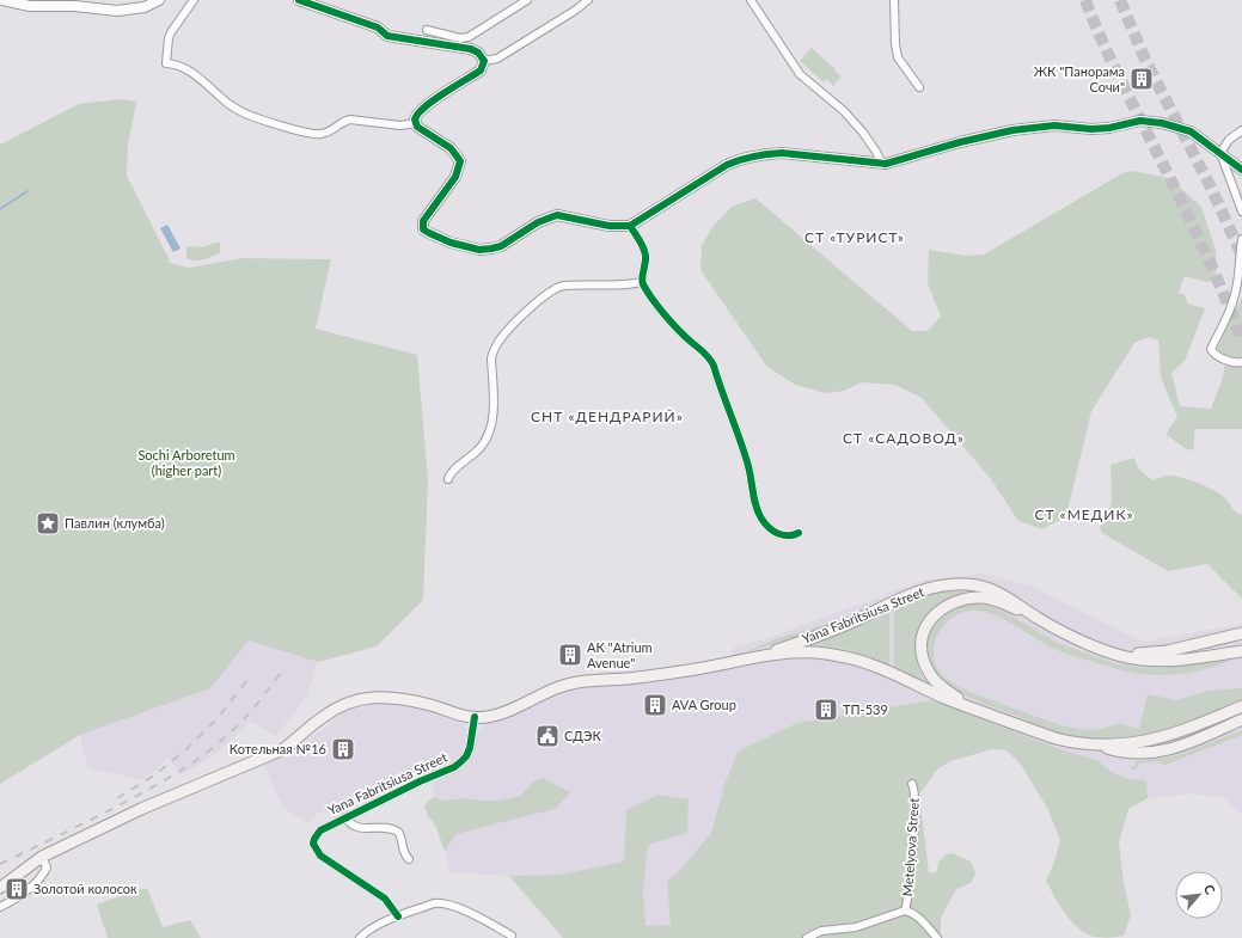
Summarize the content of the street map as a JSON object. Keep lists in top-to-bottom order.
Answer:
{
  "streets": {
    "main road": ["Yana Fabritsiusa Street"],
    "street": ["Metelyova Street"]
  },
  "districts": [
    "СТ «ТУРИСТ»",
    "СНТ «ДЕНДРАРИЙ»",
    "СТ «САДОВОД»",
    "СТ «МЕДИК»"
  ],
  "parks": ["Sochi Arboretum (higher part)"],
  "places": {
    "building": [
      "ЖК \"Панорама Сочи\"",
      "АК \"Atrium Avenue\"",
      "AVA Group",
      "ТП-539",
      "Котельная №16",
      "Золотой колосок"
    ],
    "place": ["Павлин (клумба)"],
    "public building": ["СДЭК"]
  },
  "north": "top right"
}
